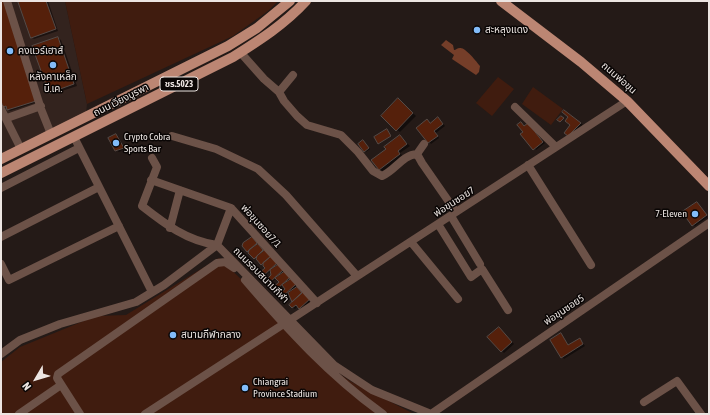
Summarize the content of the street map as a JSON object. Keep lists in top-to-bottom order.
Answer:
{
  "streets": {
    "main road": ["ถนนพ่อขุน", "ชร.5023", "ถนน เวียงบูรพา"],
    "street": [
      "พ่อขุนซอย7",
      "พ่อขุนซอย7/1",
      "ถนนรอบสนามกีฬา",
      "พ่อขุนซอย5"
    ]
  },
  "crossings": [
    ["ถนนพ่อขุน", "พ่อขุนซอย7"],
    ["พ่อขุนซอย7", "พ่อขุนซอย7/1"],
    ["พ่อขุนซอย7", "ถนนรอบสนามกีฬา"],
    ["ถนนรอบสนามกีฬา", "พ่อขุนซอย5"]
  ],
  "places": [
    "สะหลุงแดง",
    "คงแวร์เฮาส์",
    "หลังคาเหล็ก บี.เค.",
    "Crypto Cobra Sports Bar",
    "7-Eleven",
    "สนามกีฬากลาง",
    "Chiangrai Province Stadium"
  ],
  "north": "bottom left"
}
